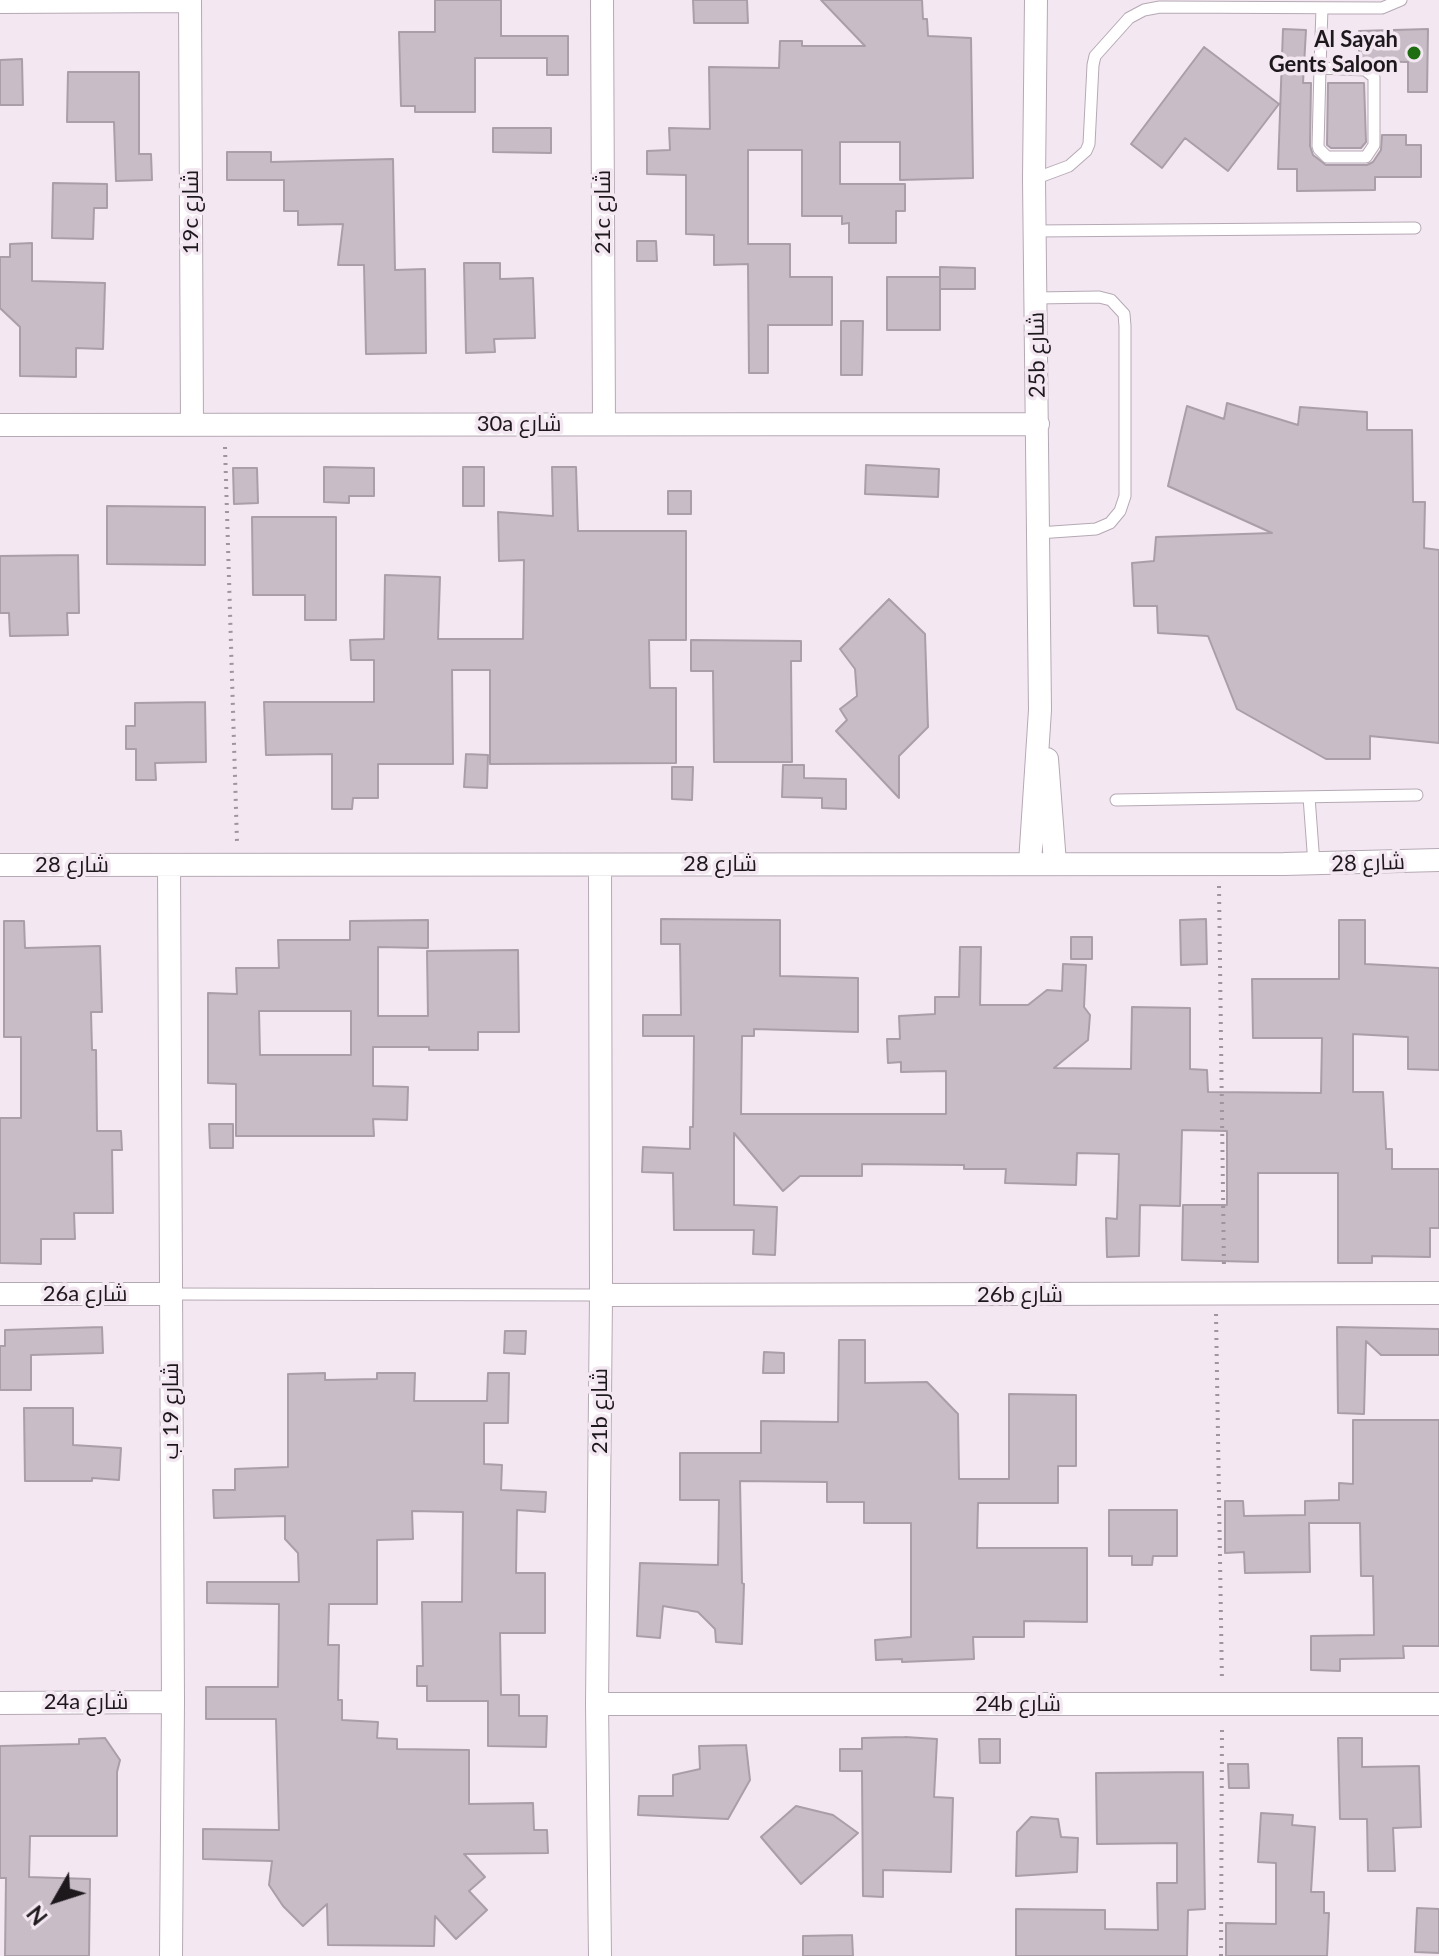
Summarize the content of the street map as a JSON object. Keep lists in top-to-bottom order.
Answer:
{
  "streets": {
    "street": [
      "19c شارع",
      "21c شارع",
      "25b شارع",
      "30a شارع",
      "شارع 28",
      "26a شارع",
      "26b شارع",
      "شارع 19 ب",
      "21b شارع",
      "24a شارع",
      "24b شارع"
    ]
  },
  "crossings": [
    ["19c شارع", "30a شارع"],
    ["21c شارع", "30a شارع"],
    ["25b شارع", "30a شارع"],
    ["25b شارع", "شارع 28"],
    ["شارع 28", "شارع 19 ب"],
    ["شارع 28", "21b شارع"],
    ["26a شارع", "شارع 19 ب"],
    ["26b شارع", "21b شارع"],
    ["شارع 19 ب", "24a شارع"],
    ["21b شارع", "24b شارع"]
  ],
  "places": ["Al Sayah Gents Saloon"],
  "north": "bottom left"
}
